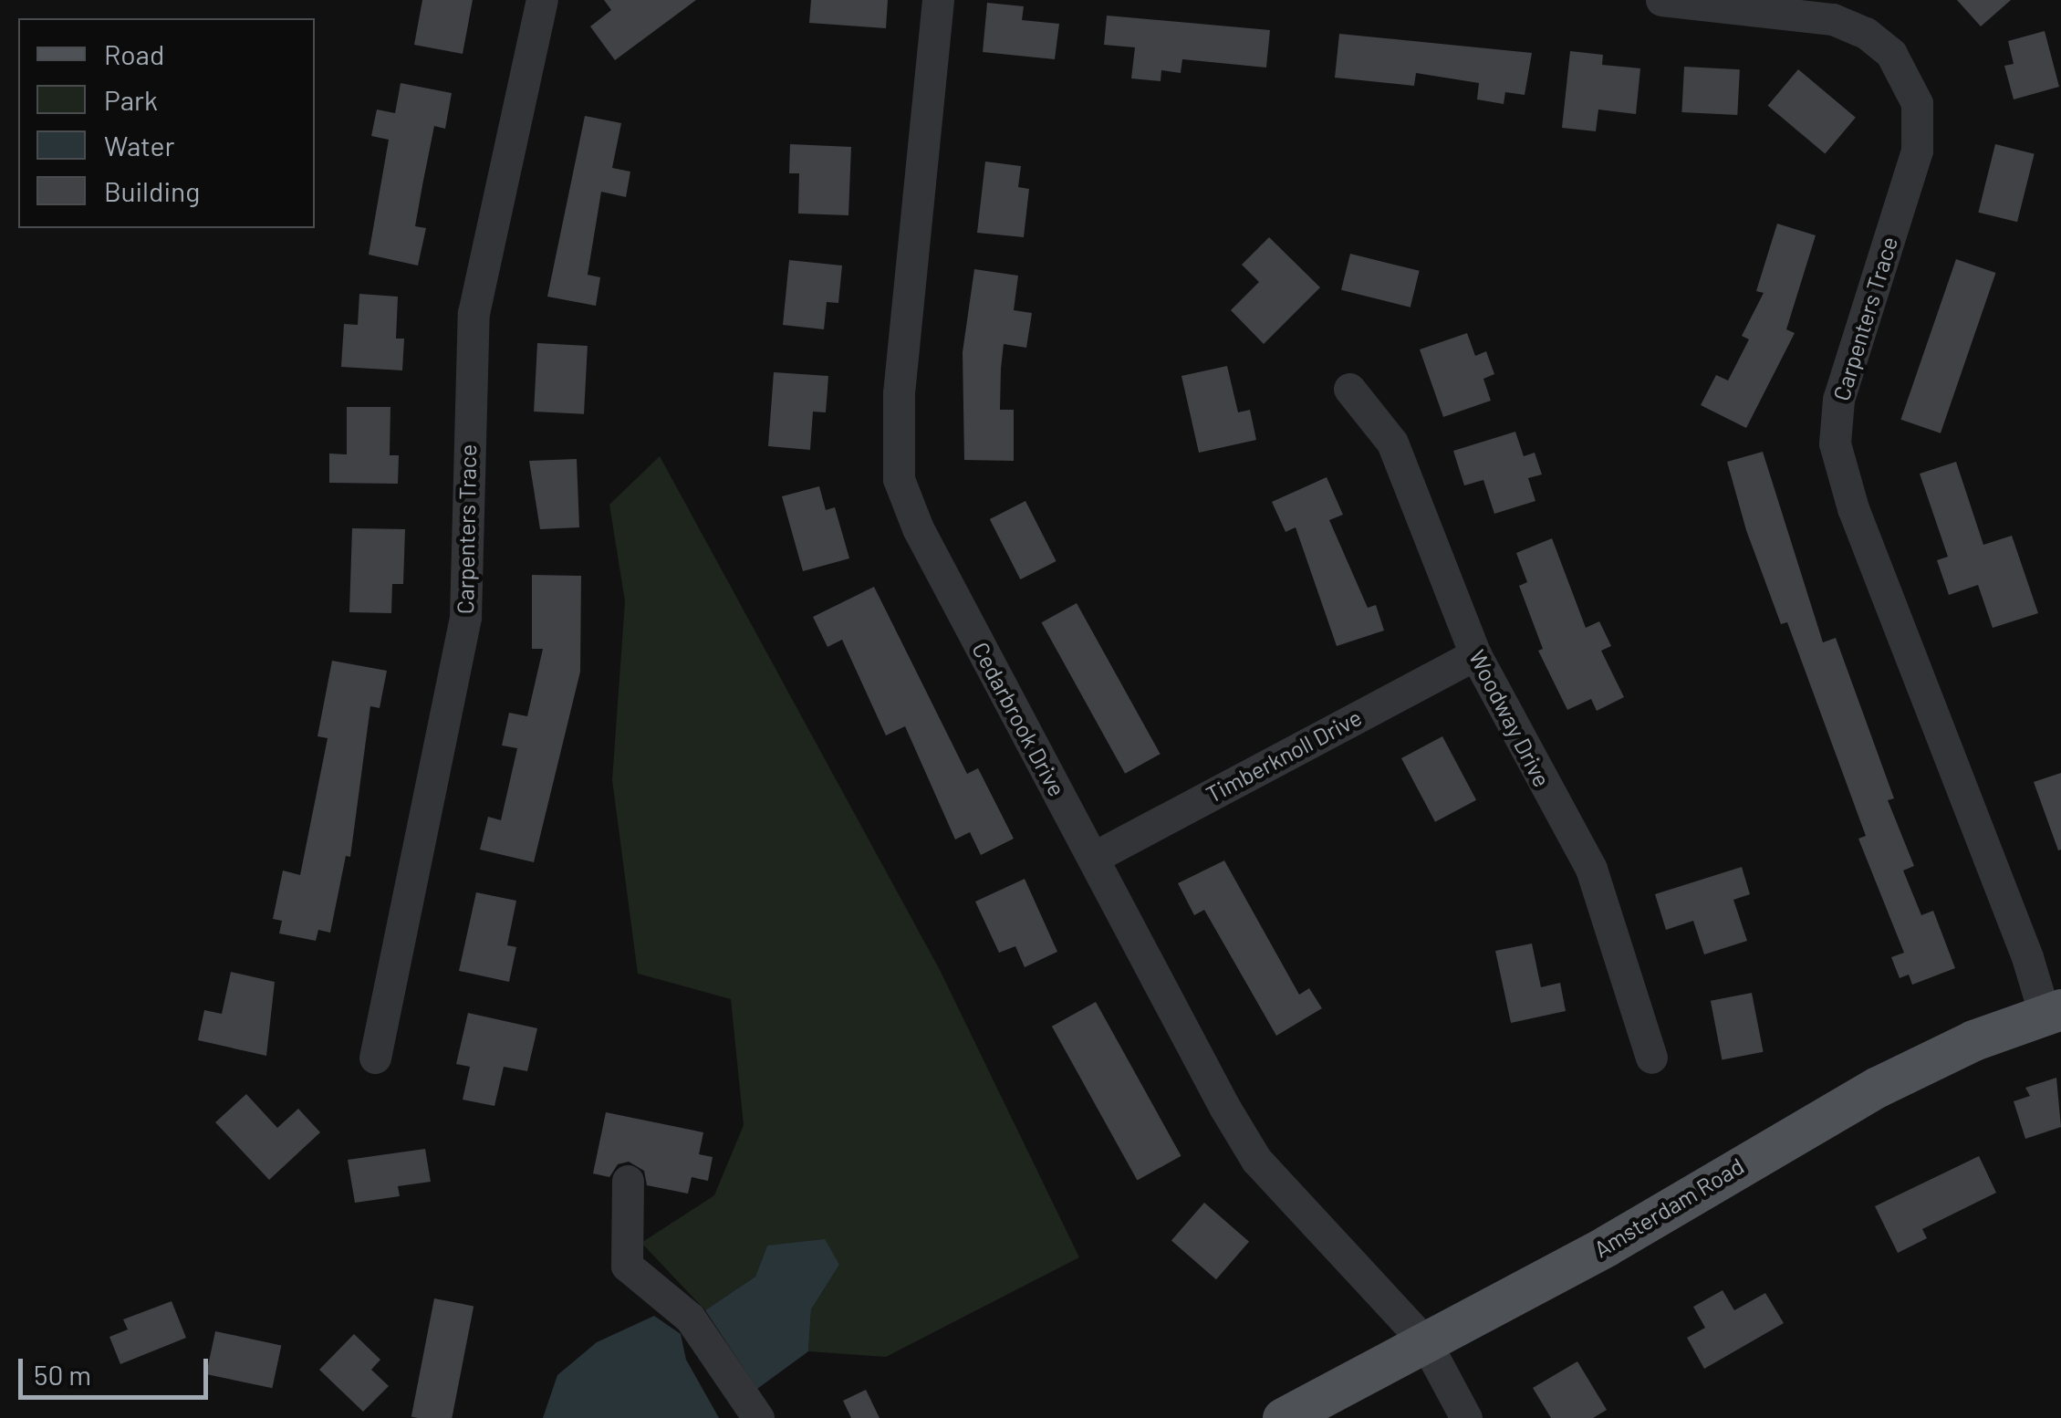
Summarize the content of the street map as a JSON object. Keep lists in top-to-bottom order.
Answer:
{
  "streets": {
    "main road": ["Amsterdam Road"],
    "street": [
      "Carpenters Trace",
      "Woodway Drive",
      "Cedarbrook Drive",
      "Timberknoll Drive"
    ]
  },
  "crossings": [
    ["Carpenters Trace", "Amsterdam Road"],
    ["Woodway Drive", "Timberknoll Drive"],
    ["Cedarbrook Drive", "Timberknoll Drive"],
    ["Cedarbrook Drive", "Amsterdam Road"]
  ],
  "legend": [
    "Road",
    "Park",
    "Water",
    "Building"
  ],
  "scale_bar": "50 m"
}
